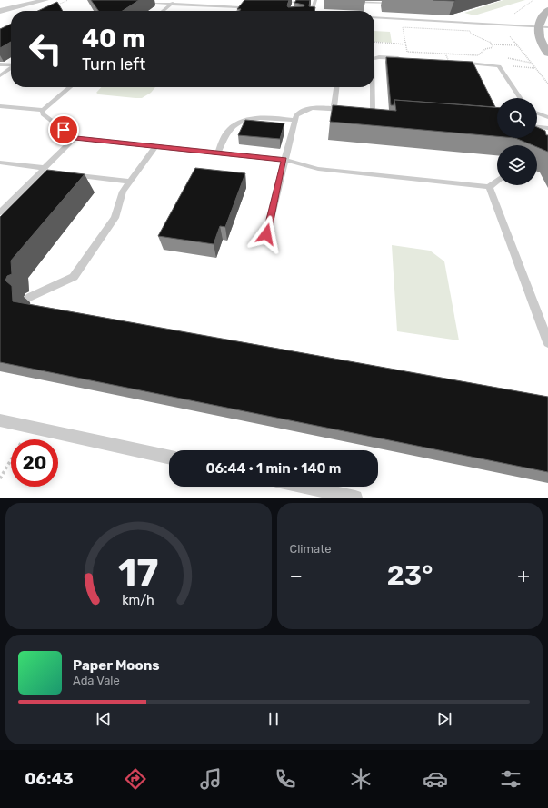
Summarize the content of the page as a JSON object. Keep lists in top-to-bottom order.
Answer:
{
  "page": {
    "turn": ["40 m", "Turn left"],
    "limit": "20",
    "trip": "06:44 · 1 min · 140 m",
    "tile": "Climate",
    "heat": ["−", "23°", "+"],
    "song": ["Paper Moons", "Ada Vale"],
    "tabs": "06:43",
    "gauge": ["17", "km/h"]
  }
}
